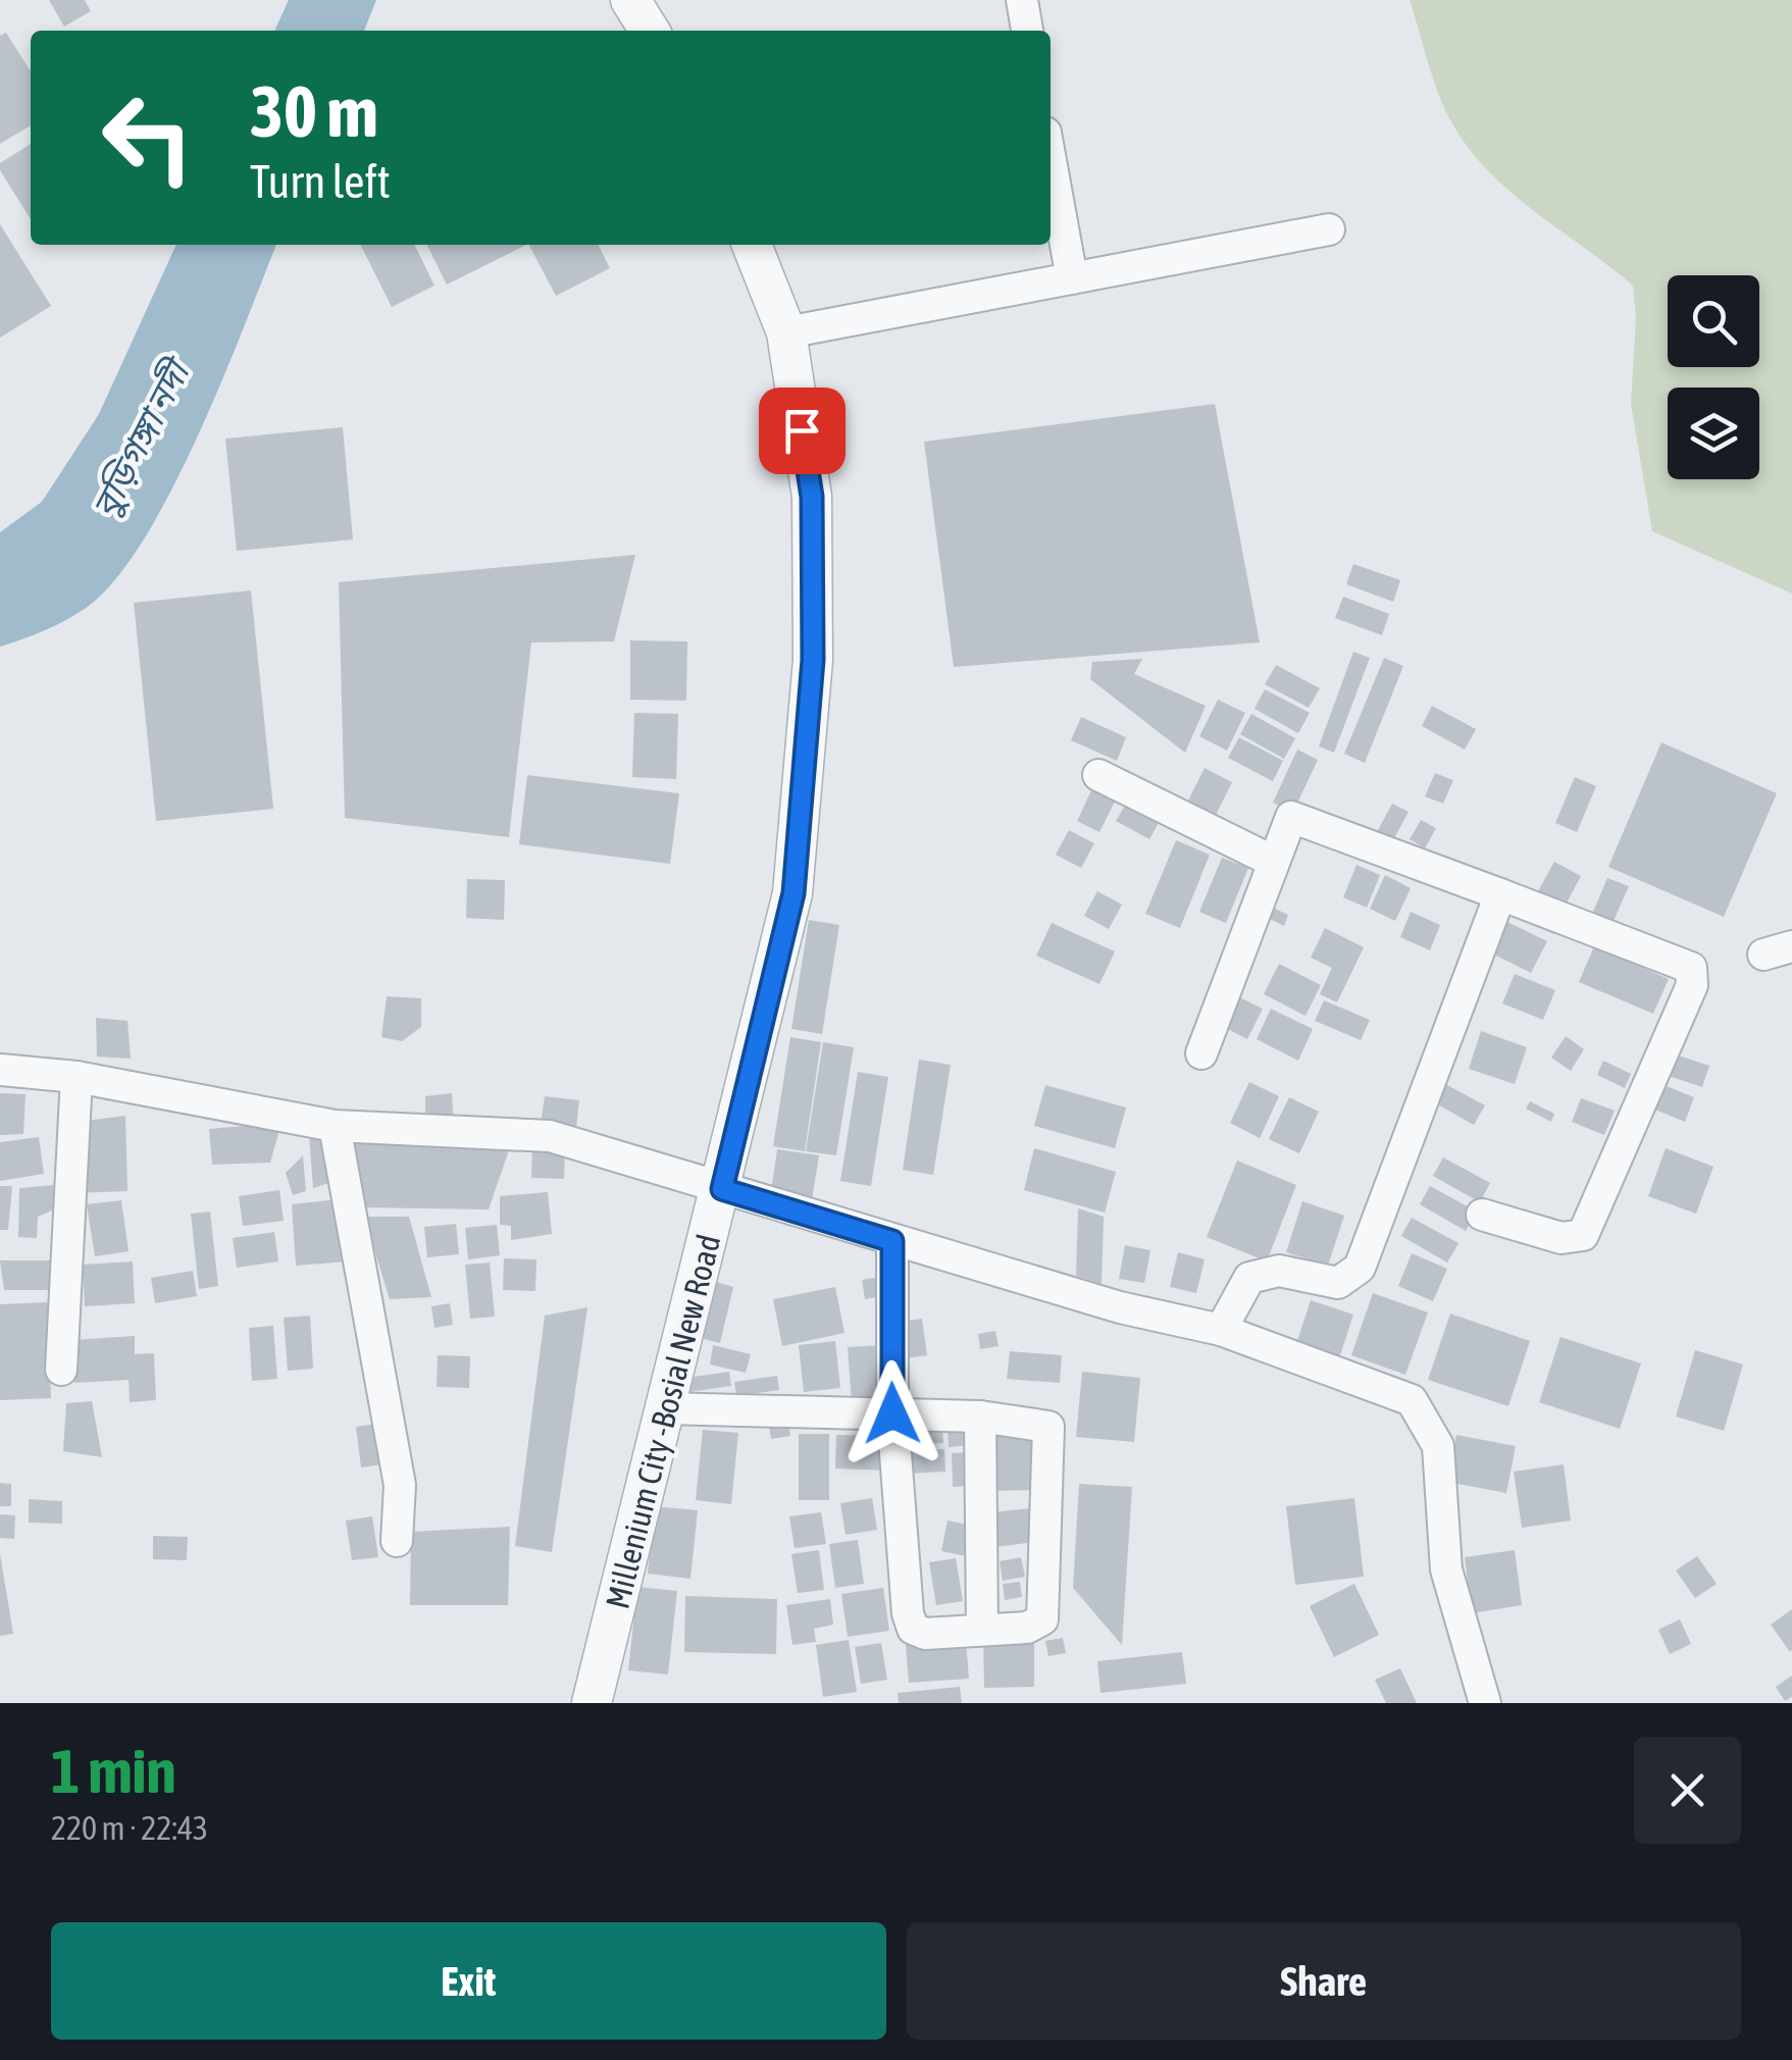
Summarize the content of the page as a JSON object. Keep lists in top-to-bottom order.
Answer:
{
  "streets": {
    "street": ["Millenium City -Bosial New Road"]
  },
  "water": ["বুড়িগঙ্গা নদী"],
  "page": {
    "turn": ["30 m", "Turn left"],
    "heading": ["1 min", "220 m · 22:43"],
    "buttons": ["Exit", "Share"]
  }
}
